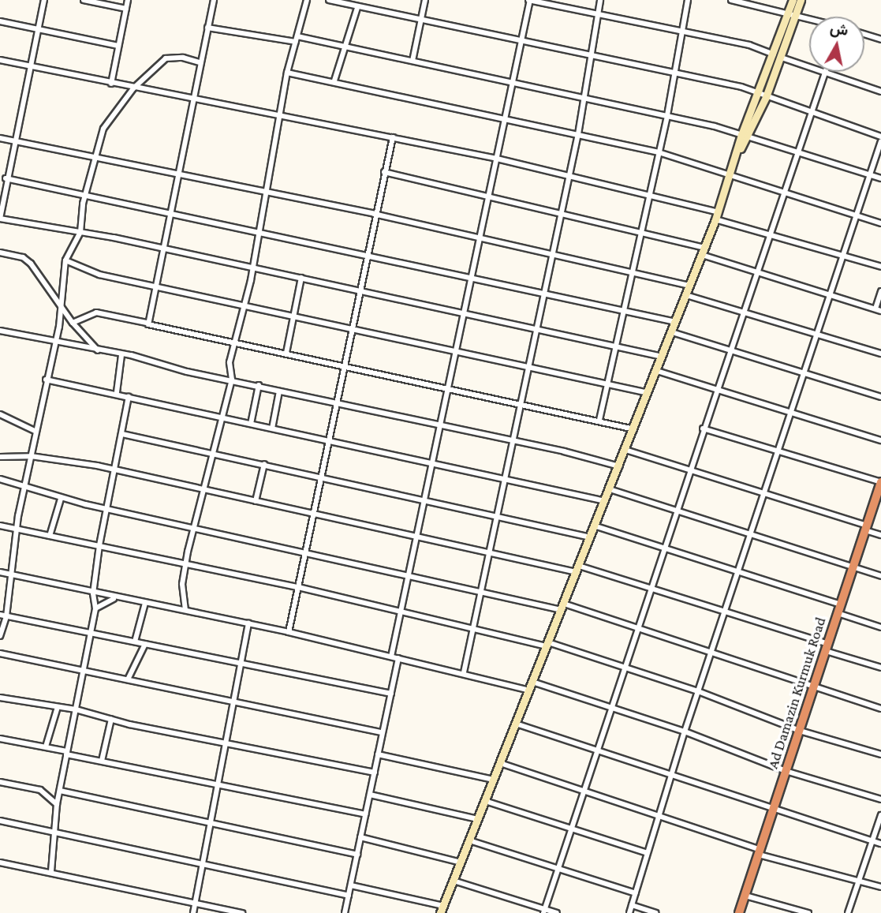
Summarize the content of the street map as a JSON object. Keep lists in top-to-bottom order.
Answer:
{
  "streets": {
    "highway": ["Ad Damazin Kurmuk Road"]
  },
  "north": "top"
}
